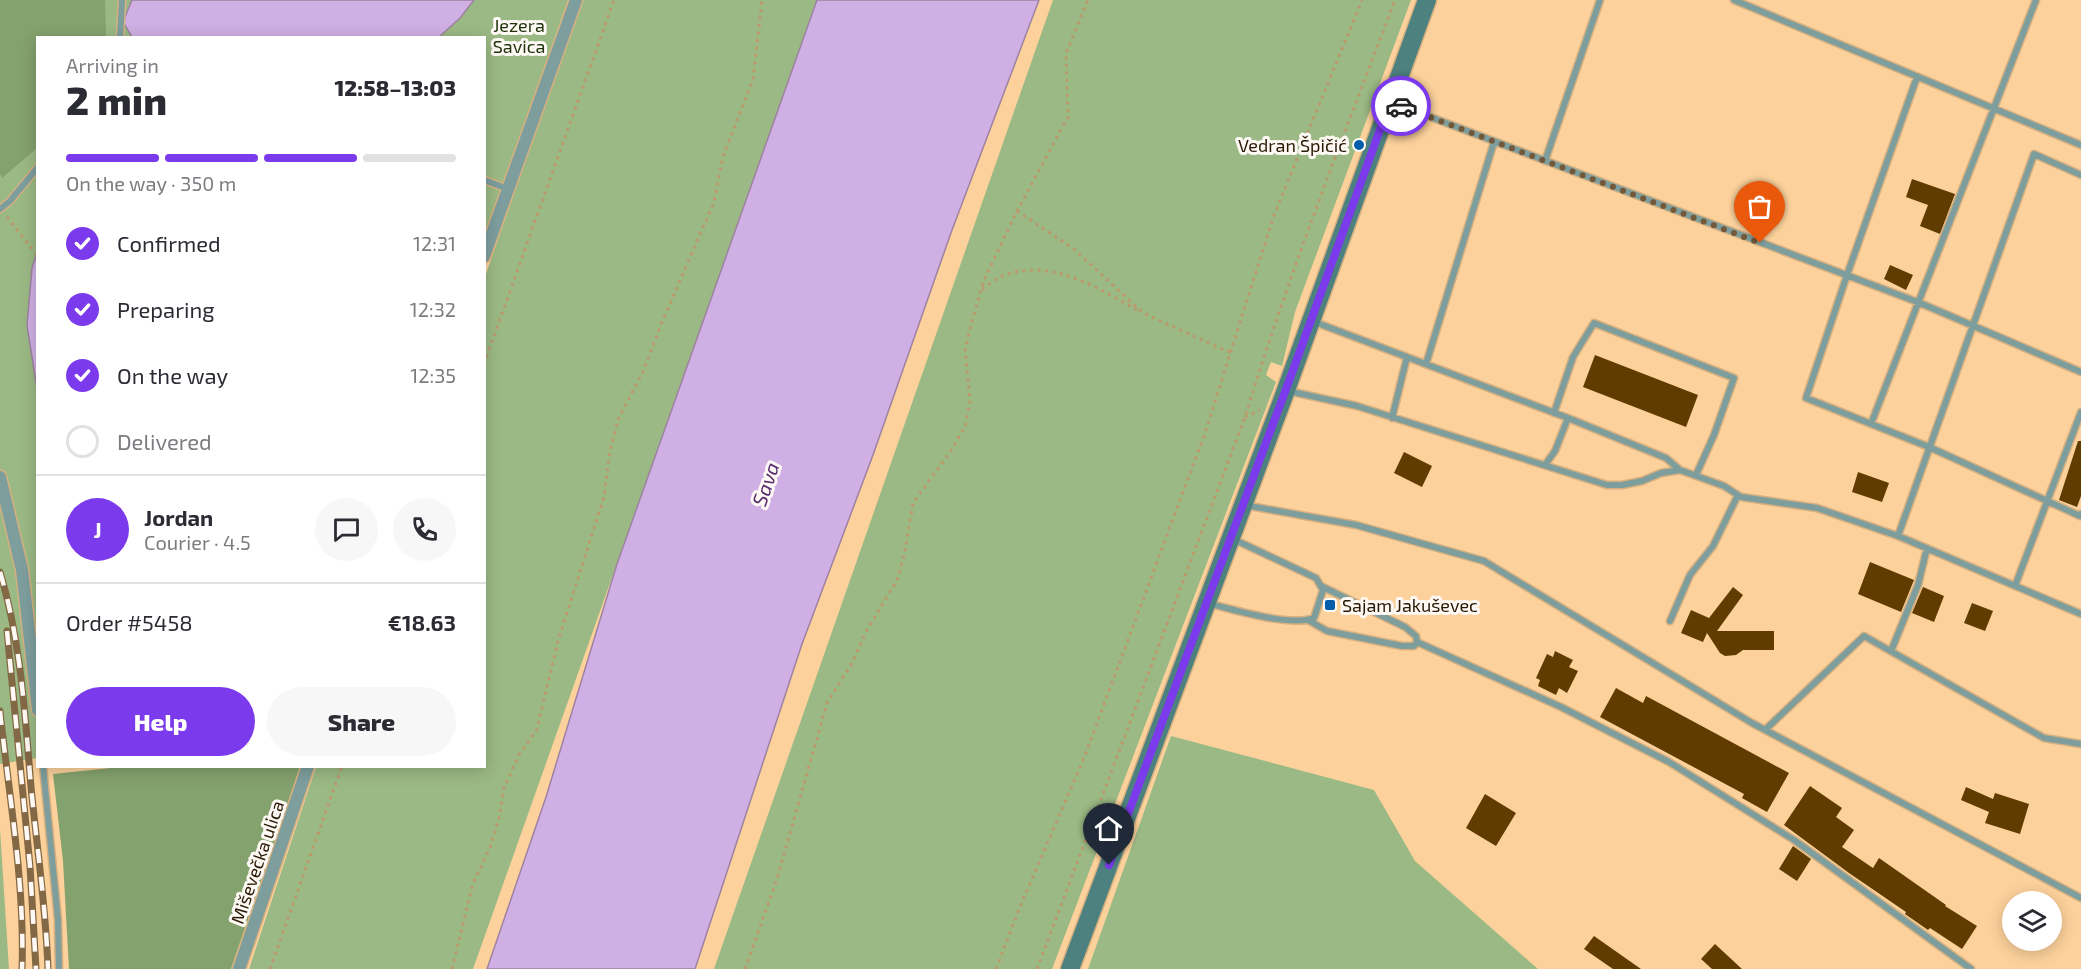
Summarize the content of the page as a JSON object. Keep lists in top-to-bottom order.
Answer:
{
  "streets": {
    "street": ["Miševečka ulica"]
  },
  "water": ["Sava"],
  "parks": ["Jezera Savica"],
  "places": {
    "other": ["Vedran Špičić"],
    "transit": ["Sajam Jakuševec"]
  },
  "page": {
    "heading": ["2 min", "Arriving in", "12:58–13:03"],
    "panel": [
      "Jordan",
      "Courier · 4.5",
      "Order #5458",
      "€18.63"
    ],
    "bar": "On the way · 350 m",
    "list": [
      ["Confirmed", "12:31"],
      ["Preparing", "12:32"],
      ["On the way", "12:35"],
      "Delivered"
    ],
    "round": "J",
    "buttons": ["Help", "Share"]
  }
}
